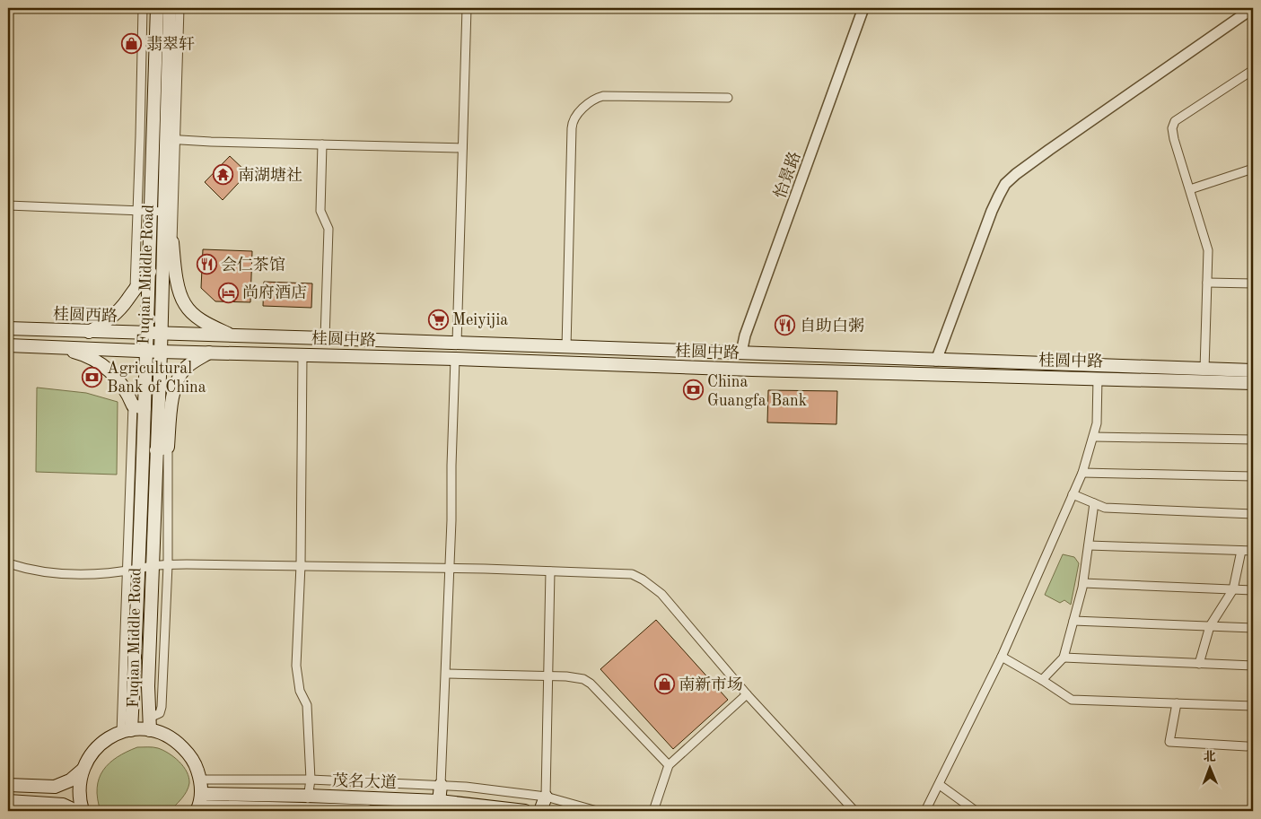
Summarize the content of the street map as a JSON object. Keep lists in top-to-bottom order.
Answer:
{
  "streets": {
    "main road": [
      "Fuqian Middle Road",
      "桂圆西路",
      "桂圆中路",
      "茂名大道"
    ],
    "street": ["怡景路"]
  },
  "crossings": [
    ["怡景路", "桂圆中路"],
    ["Fuqian Middle Road", "桂圆西路"],
    ["Fuqian Middle Road", "桂圆中路"],
    ["桂圆西路", "桂圆中路"]
  ],
  "places": {
    "shop": ["翡翠轩", "南新市场"],
    "temple": ["南湖塘社"],
    "restaurant": ["会仁茶馆", "自助白粥"],
    "hotel": ["尚府酒店"],
    "supermarket": ["Meiyijia"],
    "bank": ["Agricultural Bank of China", "China Guangfa Bank"]
  },
  "north": "top"
}
